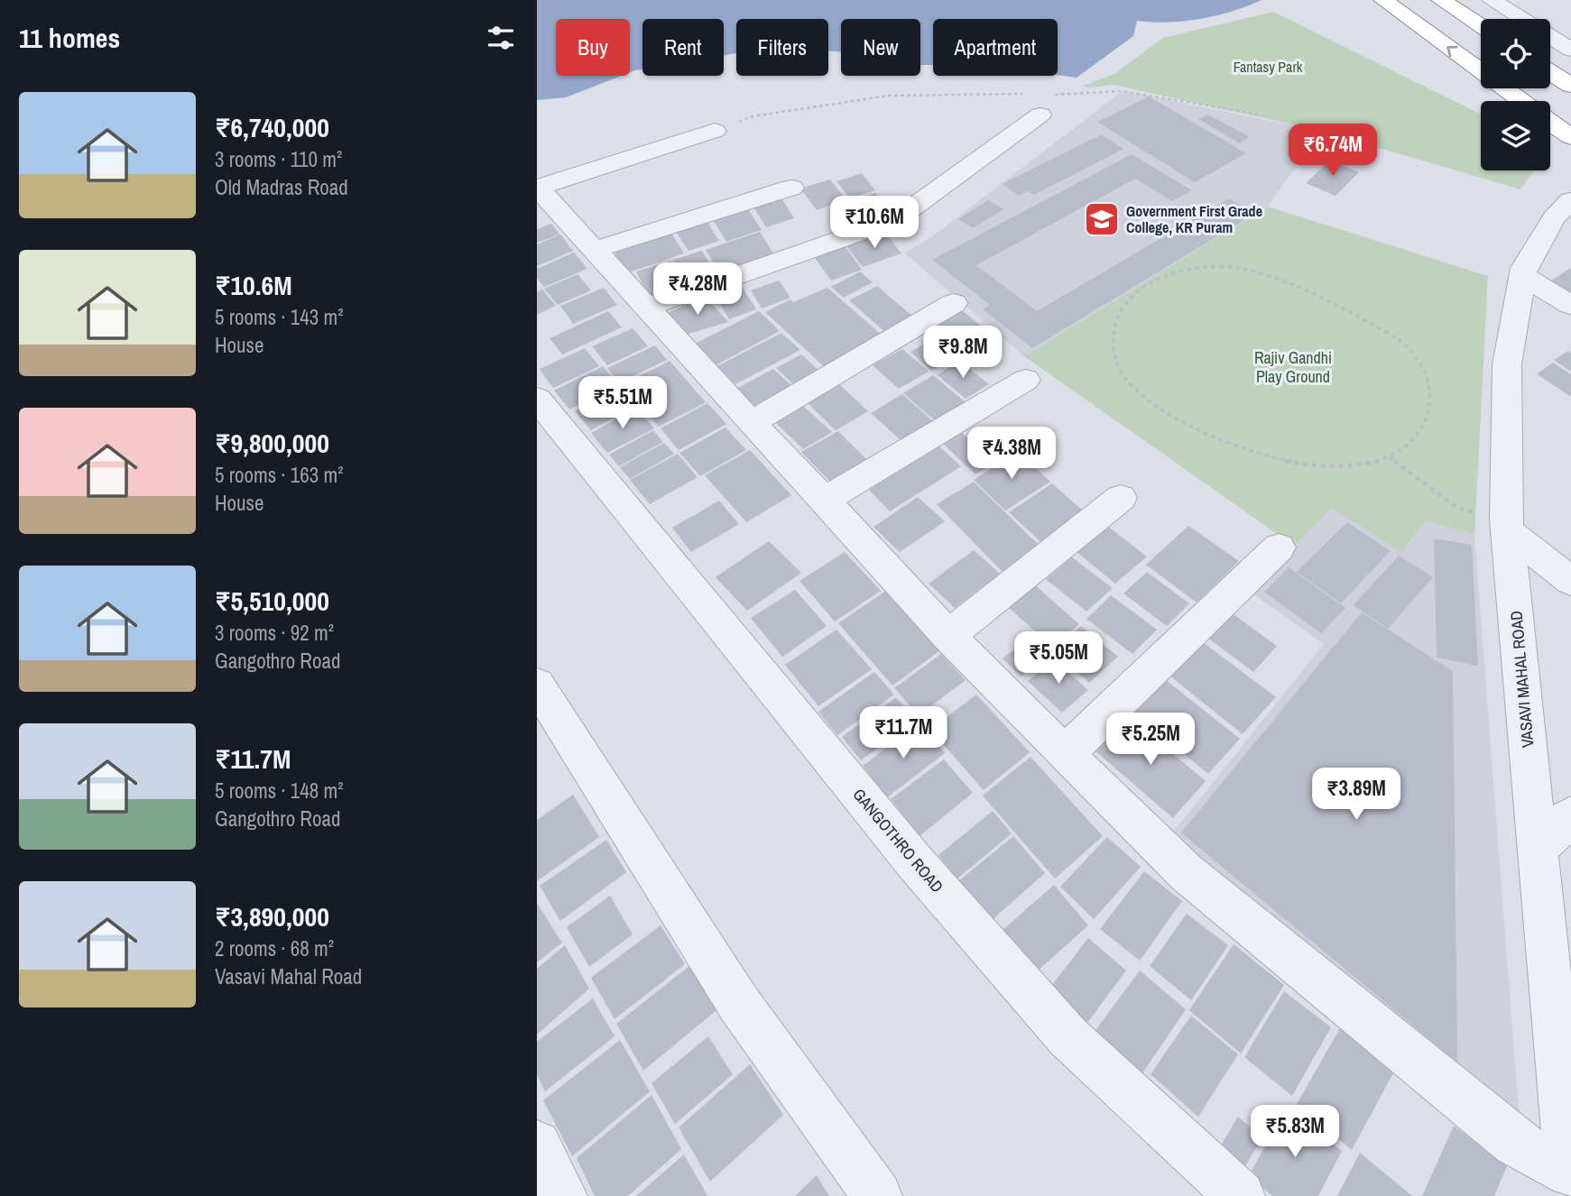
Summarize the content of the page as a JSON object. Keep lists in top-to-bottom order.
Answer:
{
  "streets": {
    "street": ["VASAVI MAHAL ROAD", "GANGOTHRO ROAD"]
  },
  "parks": ["Fantasy Park", "Rajiv Gandhi Play Ground"],
  "places": {
    "school or university": ["Government First Grade College, KR Puram"]
  },
  "page": {
    "heading": "11 homes",
    "chip": [
      "Buy",
      "Rent",
      "Filters",
      "New",
      "Apartment"
    ],
    "list": [
      {
        "name": "₹6,740,000",
        "note": "3 rooms · 110 m² · Old Madras Road"
      },
      {
        "name": "₹10.6M",
        "note": "5 rooms · 143 m² · House"
      },
      {
        "name": "₹9,800,000",
        "note": "5 rooms · 163 m² · House"
      },
      {
        "name": "₹5,510,000",
        "note": "3 rooms · 92 m² · Gangothro Road"
      },
      {
        "name": "₹11.7M",
        "note": "5 rooms · 148 m² · Gangothro Road"
      },
      {
        "name": "₹3,890,000",
        "note": "2 rooms · 68 m² · Vasavi Mahal Road"
      }
    ],
    "price": [
      "₹6.74M",
      "₹10.6M",
      "₹4.28M",
      "₹9.8M",
      "₹5.51M",
      "₹4.38M",
      "₹5.05M",
      "₹11.7M",
      "₹5.25M",
      "₹3.89M",
      "₹5.83M"
    ]
  }
}
